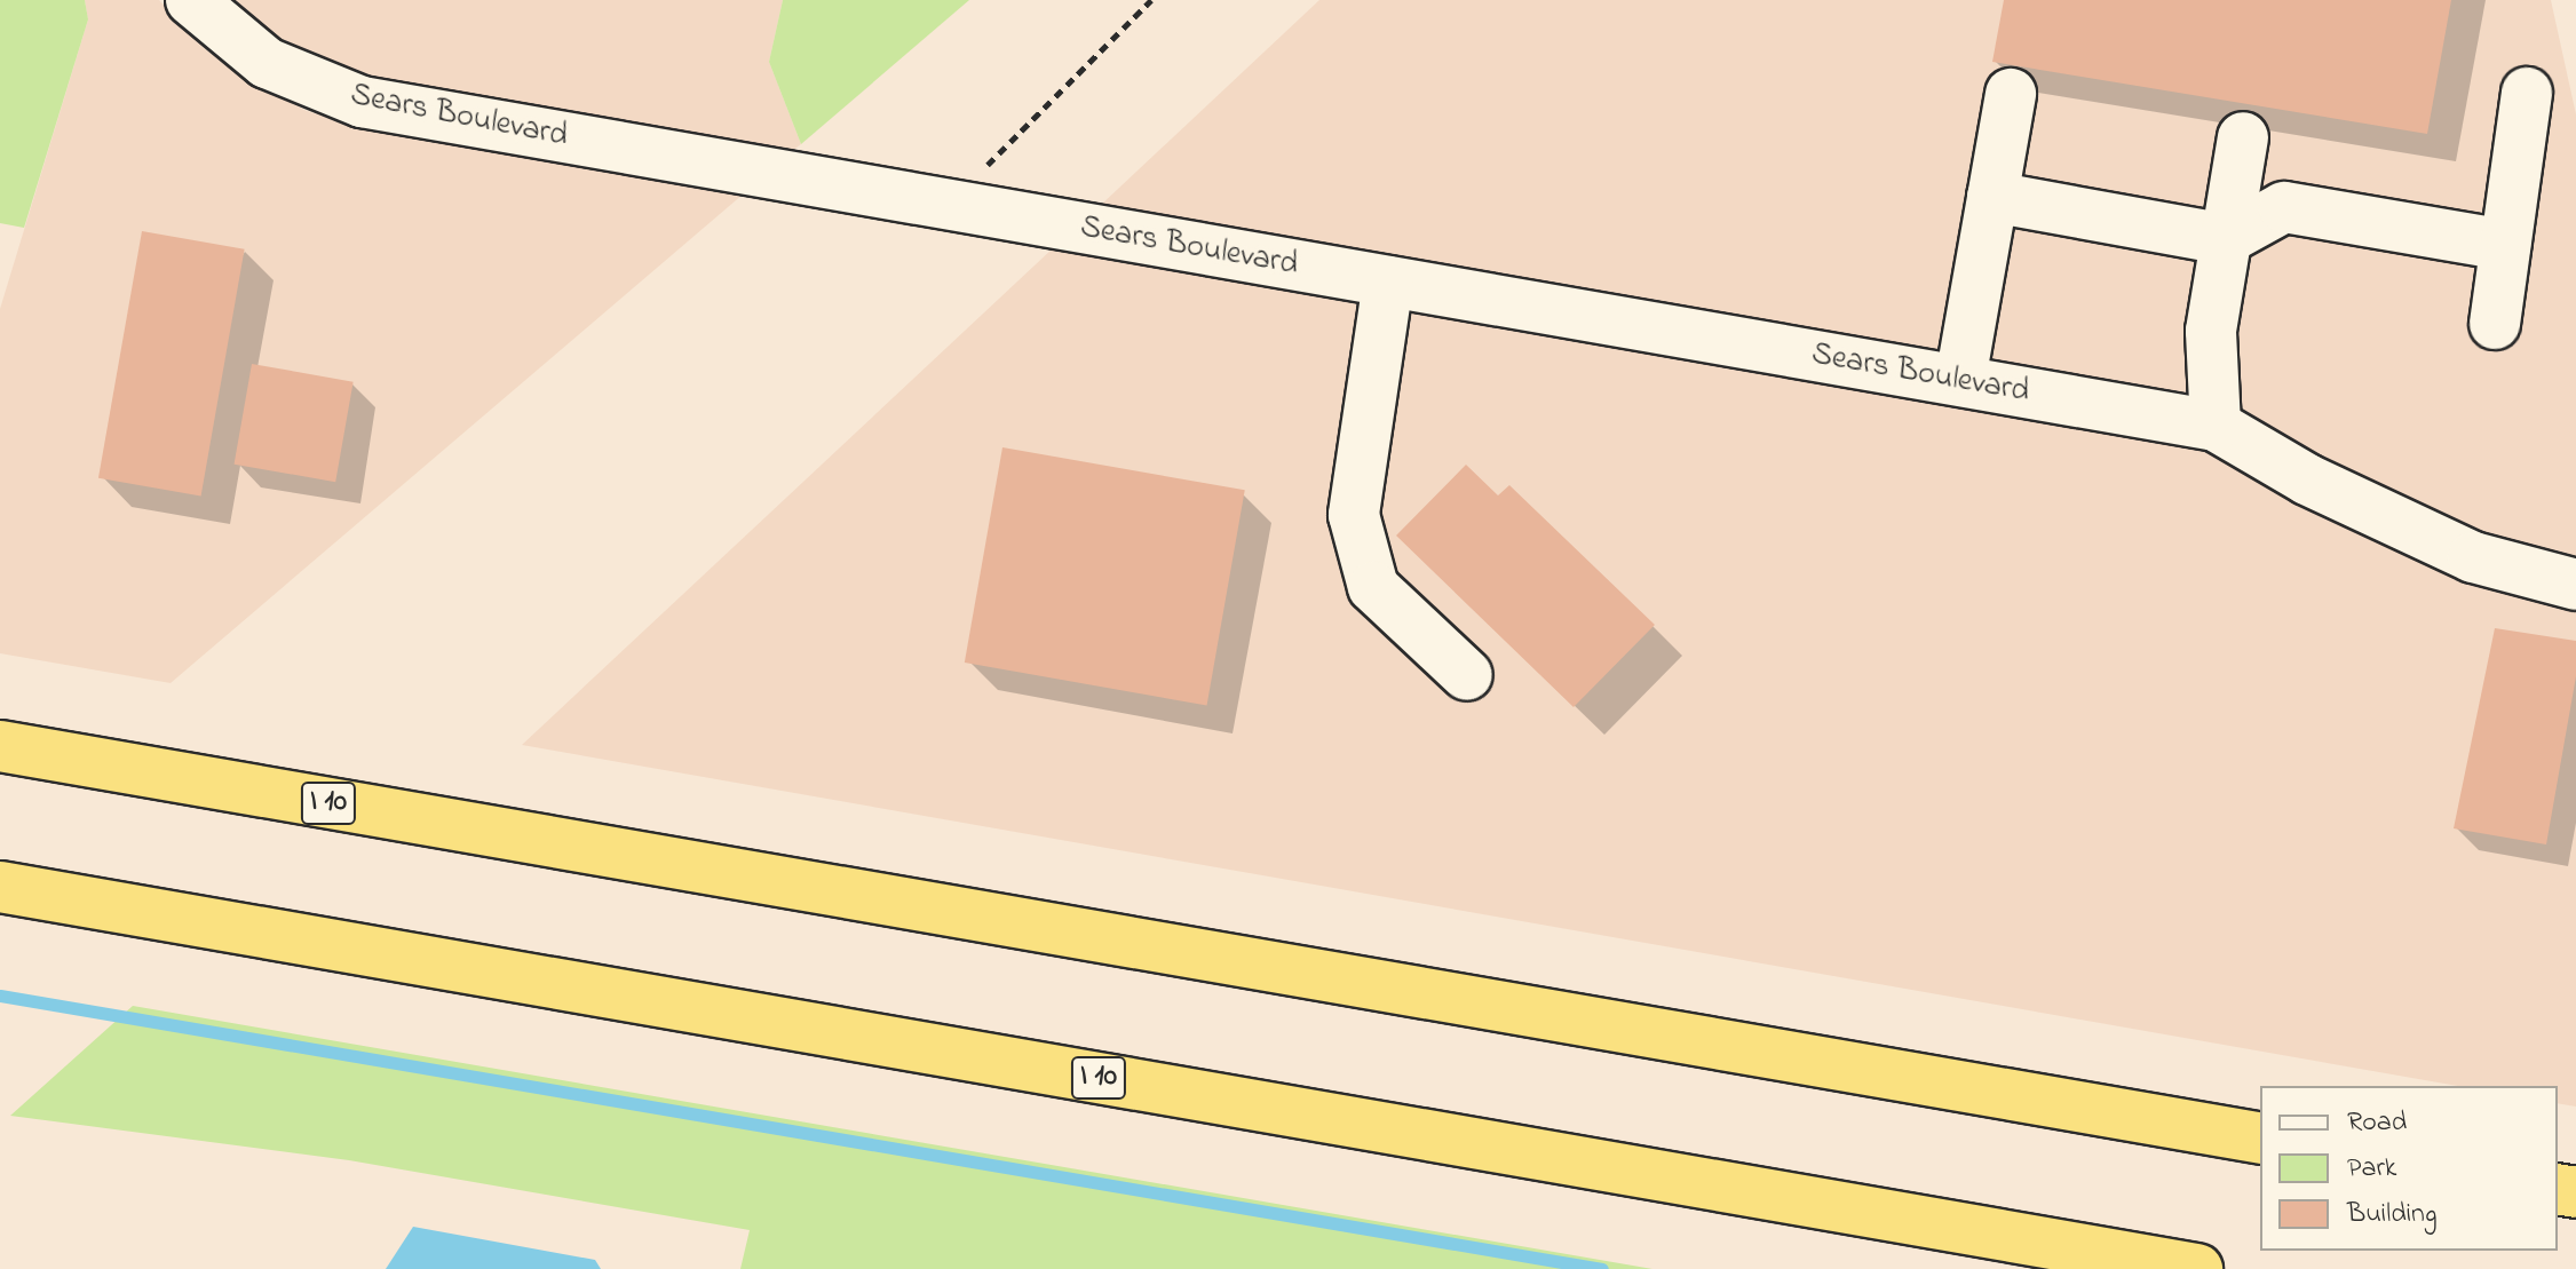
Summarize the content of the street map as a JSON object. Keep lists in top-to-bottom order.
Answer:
{
  "streets": {
    "highway": ["I 10"],
    "street": ["Sears Boulevard"]
  },
  "legend": ["Road", "Park", "Building"]
}
